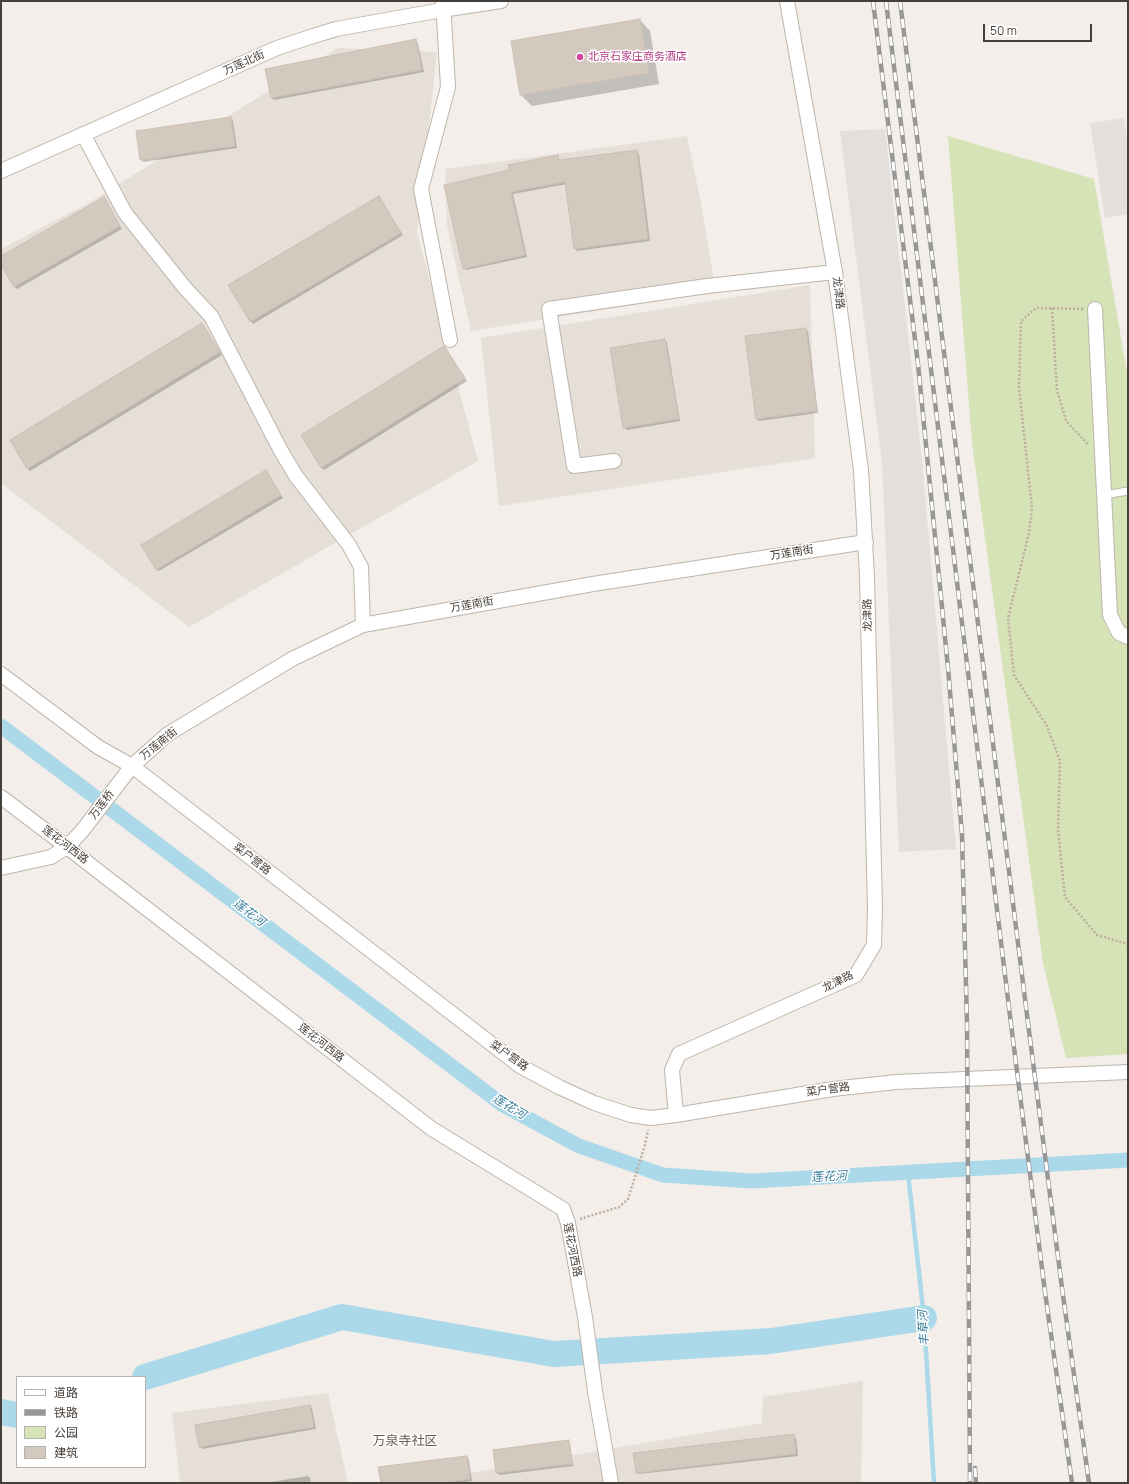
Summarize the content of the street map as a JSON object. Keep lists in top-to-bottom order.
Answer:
{
  "streets": {
    "street": [
      "万莲北街",
      "龙津路",
      "万莲南街",
      "万莲桥",
      "莲花河西路",
      "菜户营路"
    ]
  },
  "crossings": [
    ["龙津路", "万莲南街"],
    ["龙津路", "菜户营路"],
    ["万莲南街", "万莲桥"],
    ["万莲南街", "菜户营路"],
    ["万莲桥", "莲花河西路"]
  ],
  "districts": ["万泉寺社区"],
  "water": ["莲花河", "丰草河"],
  "places": ["北京石家庄商务酒店"],
  "legend": [
    "道路",
    "铁路",
    "公园",
    "建筑"
  ],
  "scale_bar": "50 m"
}
